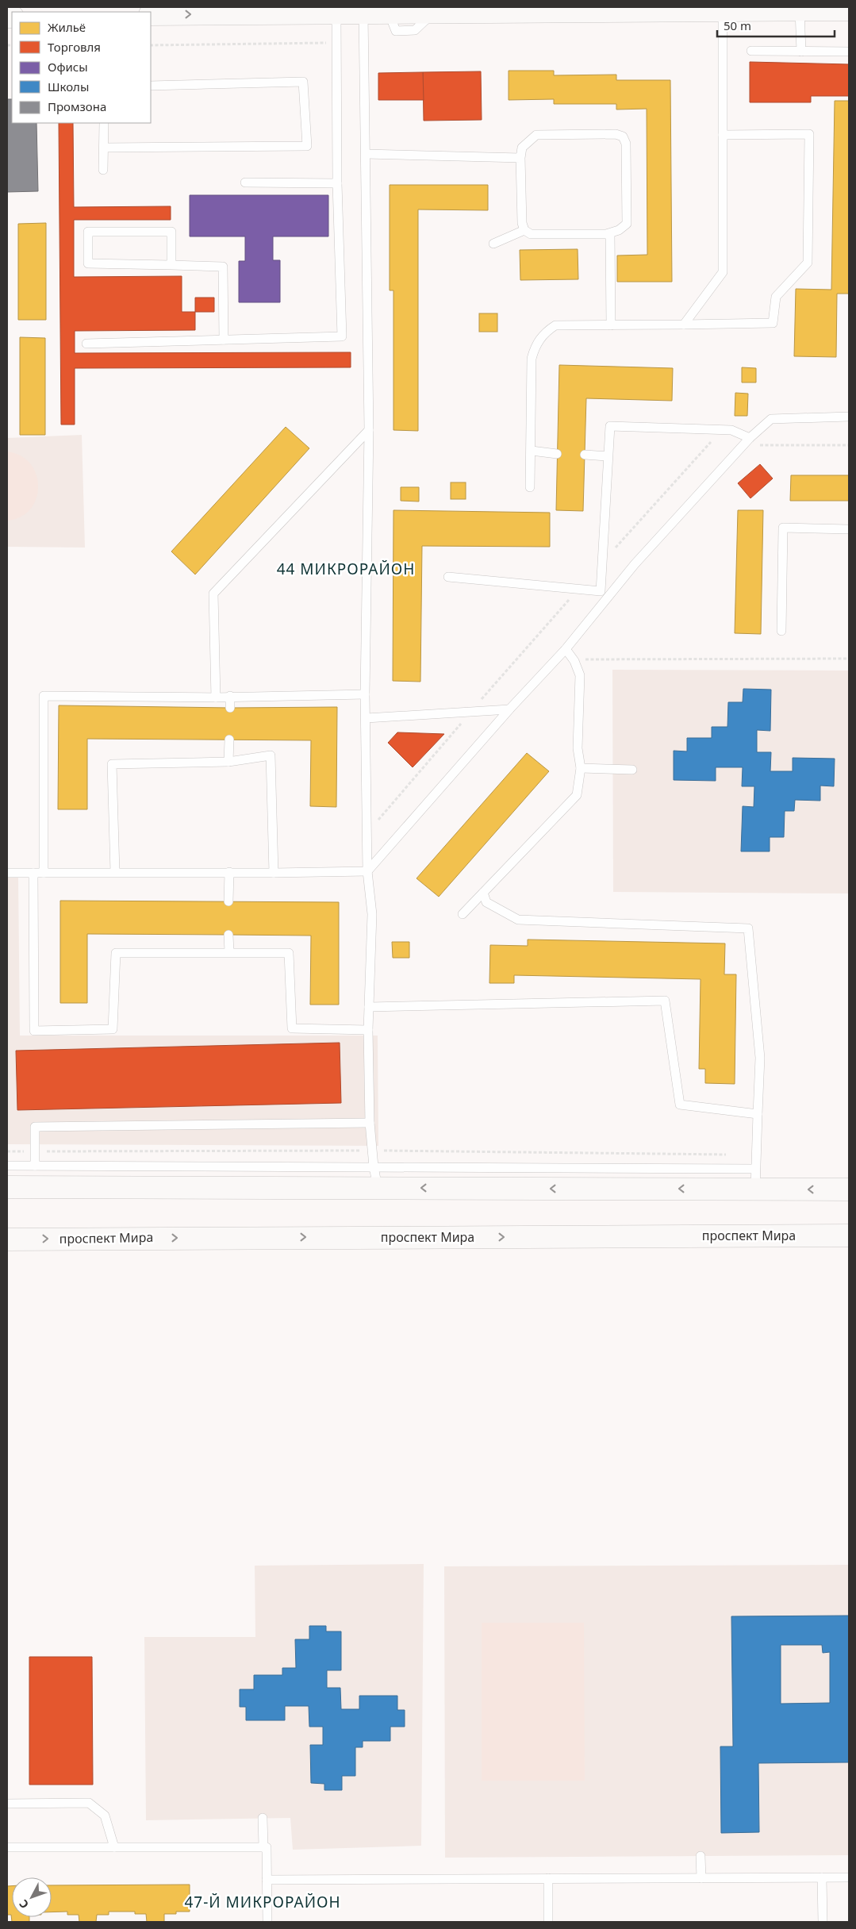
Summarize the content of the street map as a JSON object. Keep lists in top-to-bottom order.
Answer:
{
  "streets": {
    "street": ["проспект Мира"]
  },
  "districts": ["44 МИКРОРАЙОН", "47-Й МИКРОРАЙОН"],
  "legend": [
    "Жильё",
    "Торговля",
    "Офисы",
    "Школы",
    "Промзона"
  ],
  "scale_bar": "50 m",
  "north": "bottom left"
}
